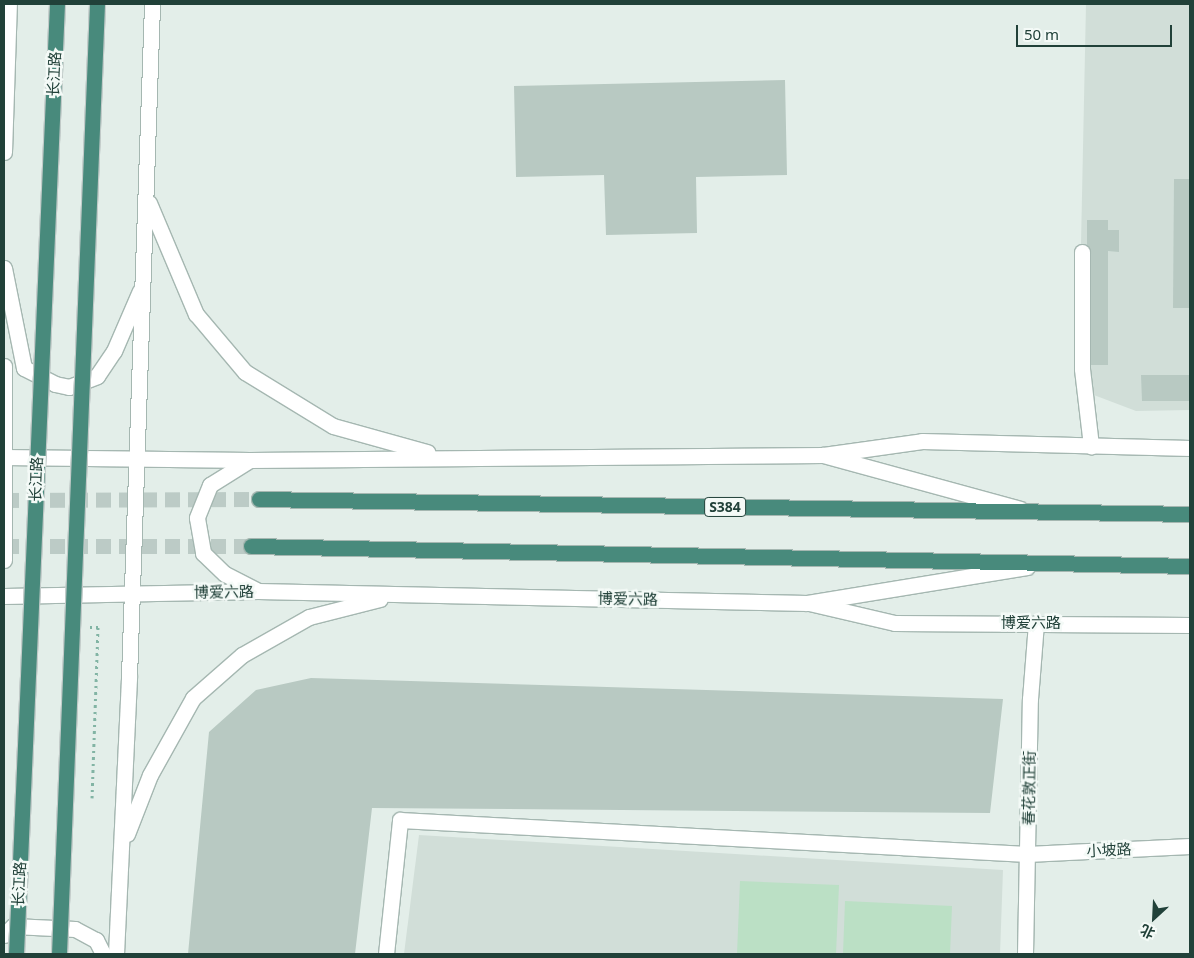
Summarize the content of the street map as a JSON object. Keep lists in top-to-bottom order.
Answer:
{
  "streets": {
    "highway": ["长江路", "S384"],
    "main road": ["博爱六路", "春花敦正街", "小坡路"]
  },
  "crossings": [
    ["博爱六路", "春花敦正街"],
    ["春花敦正街", "小坡路"]
  ],
  "scale_bar": "50 m",
  "north": "bottom left"
}
